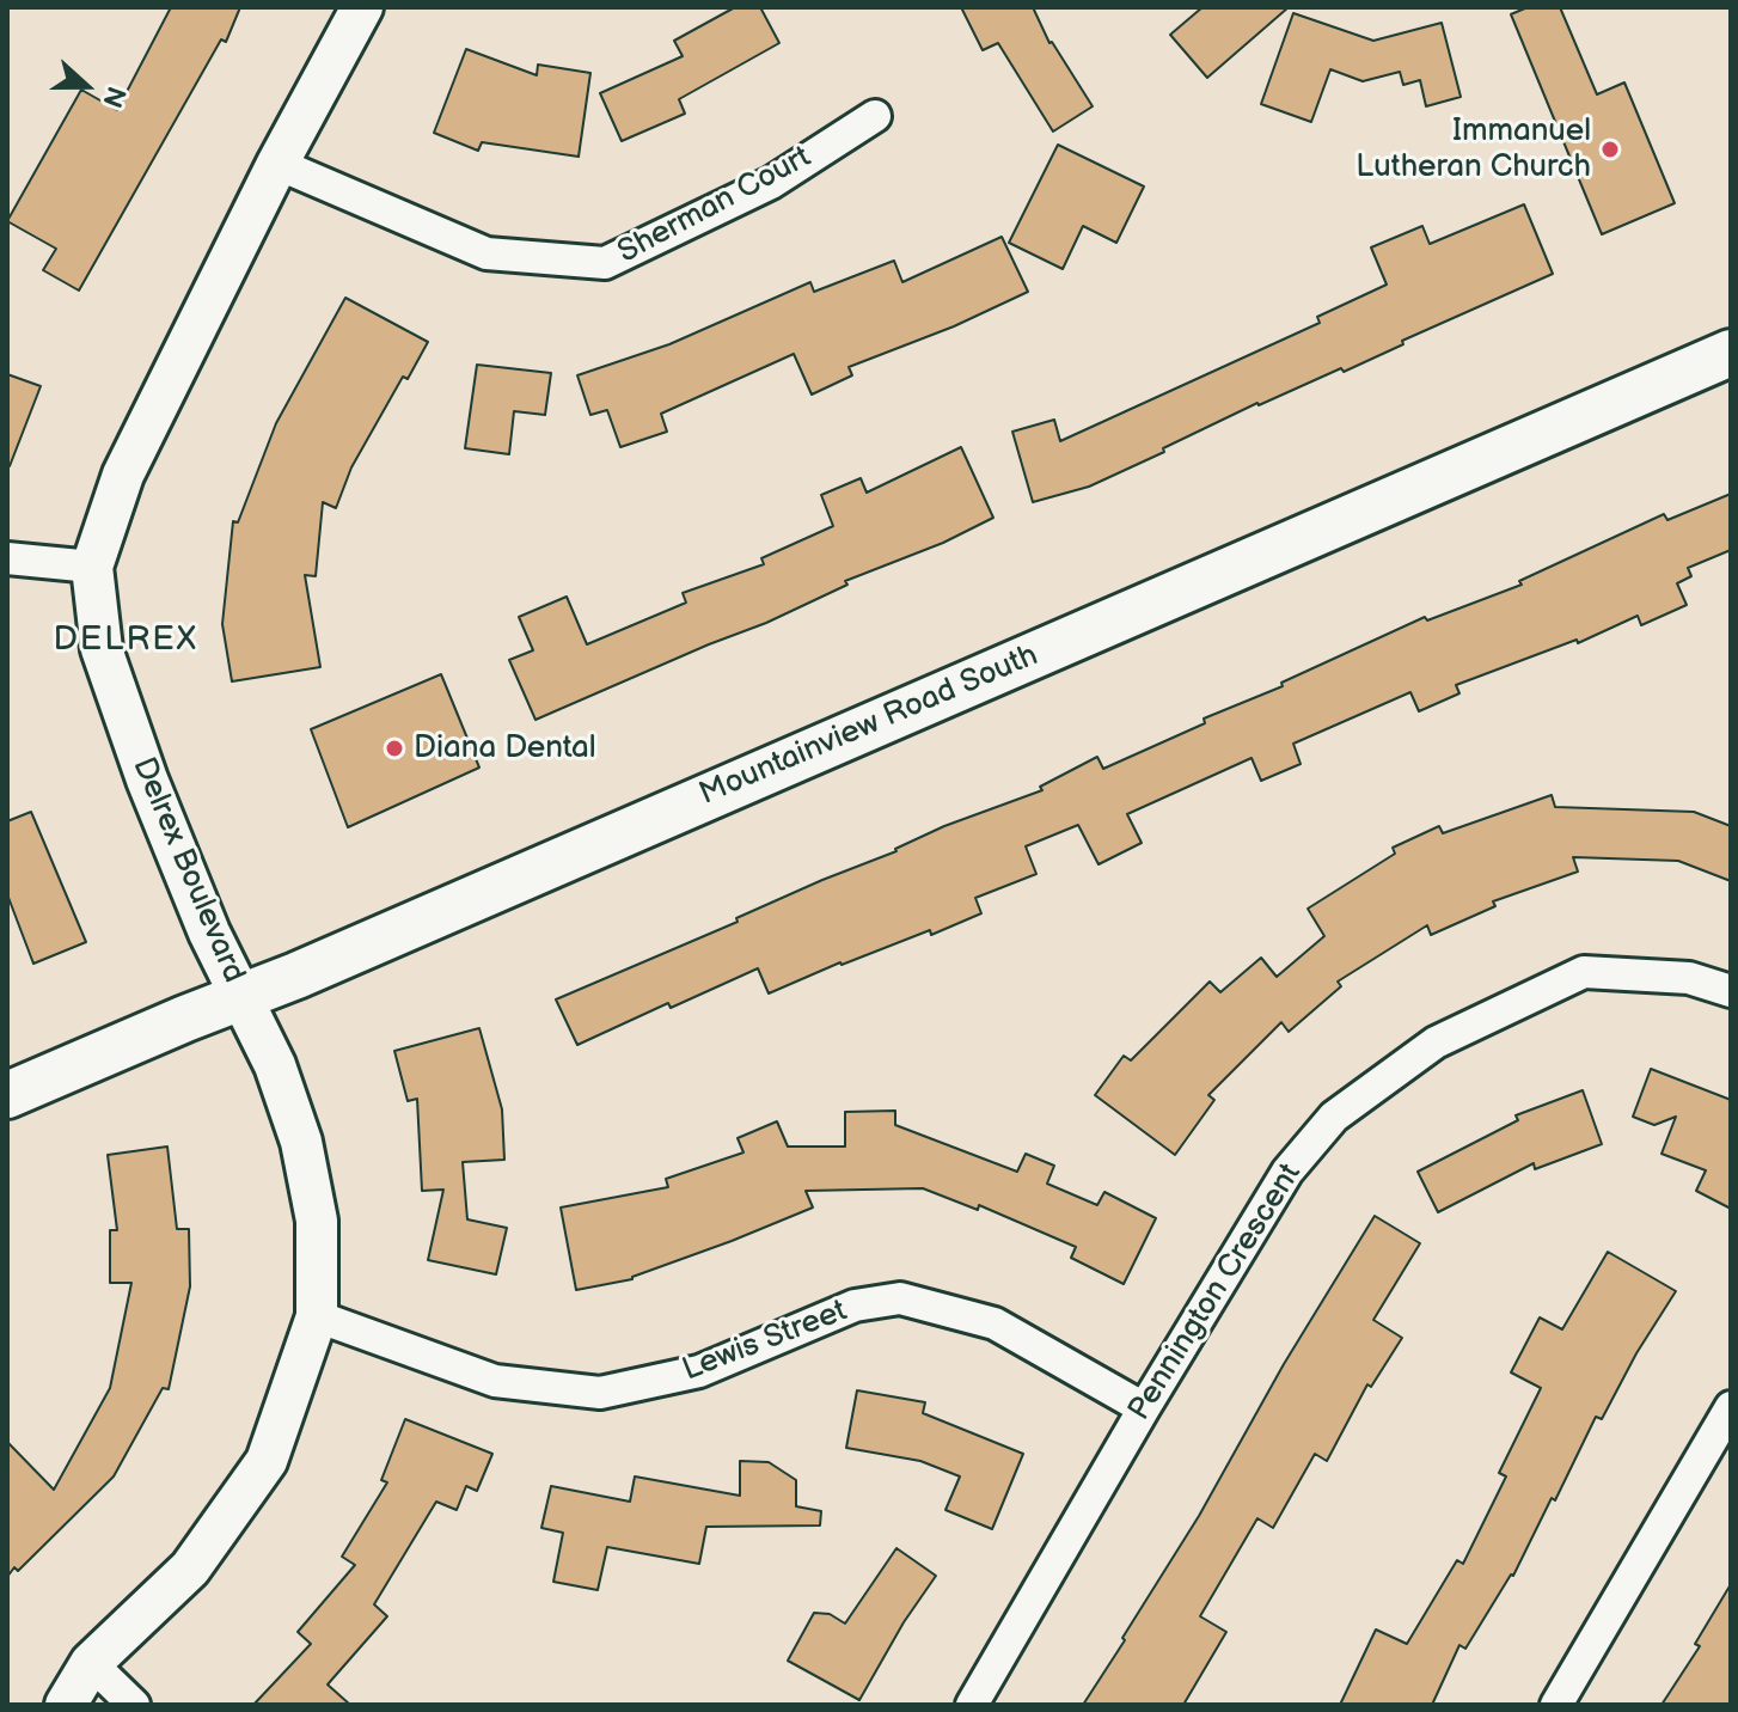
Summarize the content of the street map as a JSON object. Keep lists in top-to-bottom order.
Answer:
{
  "streets": {
    "main road": ["Mountainview Road South"],
    "street": [
      "Sherman Court",
      "Delrex Boulevard",
      "Pennington Crescent",
      "Lewis Street"
    ]
  },
  "crossings": [
    ["Sherman Court", "Delrex Boulevard"],
    ["Mountainview Road South", "Delrex Boulevard"],
    ["Delrex Boulevard", "Lewis Street"],
    ["Pennington Crescent", "Lewis Street"]
  ],
  "districts": ["DELREX"],
  "places": ["Immanuel Lutheran Church", "Diana Dental"],
  "north": "right"
}
